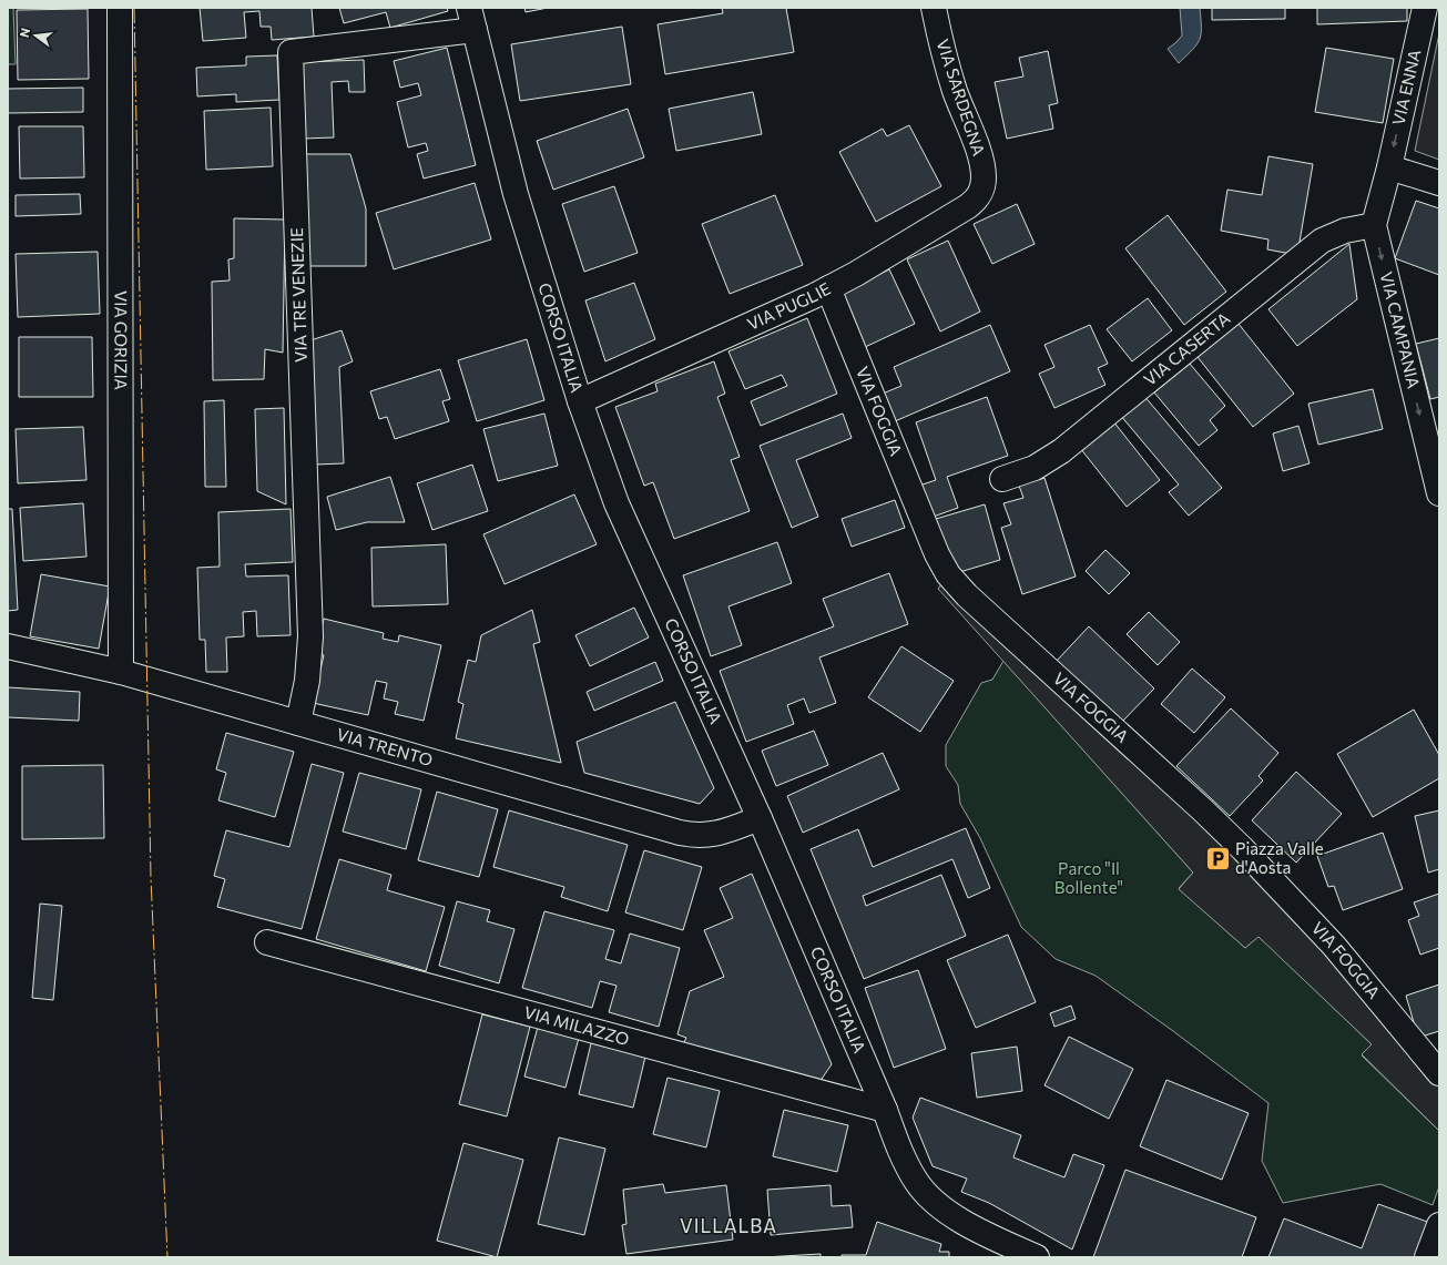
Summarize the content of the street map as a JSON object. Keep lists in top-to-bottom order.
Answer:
{
  "streets": {
    "street": [
      "VIA ENNA",
      "VIA SARDEGNA",
      "VIA TRE VENEZIE",
      "VIA PUGLIE",
      "VIA CAMPANIA",
      "CORSO ITALIA",
      "VIA GORIZIA",
      "VIA CASERTA",
      "VIA FOGGIA",
      "VIA TRENTO",
      "VIA MILAZZO"
    ]
  },
  "crossings": [
    ["VIA ENNA", "VIA CAMPANIA"],
    ["VIA SARDEGNA", "VIA PUGLIE"],
    ["VIA TRE VENEZIE", "CORSO ITALIA"],
    ["VIA TRE VENEZIE", "VIA TRENTO"],
    ["VIA PUGLIE", "CORSO ITALIA"],
    ["VIA PUGLIE", "VIA FOGGIA"],
    ["VIA CAMPANIA", "VIA CASERTA"],
    ["CORSO ITALIA", "VIA TRENTO"],
    ["CORSO ITALIA", "VIA MILAZZO"],
    ["VIA GORIZIA", "VIA TRENTO"]
  ],
  "one_way": ["VIA ENNA", "VIA CAMPANIA"],
  "districts": ["VILLALBA"],
  "parks": ["Parco \"Il Bollente\""],
  "places": {
    "parking": ["Piazza Valle d'Aosta"]
  },
  "north": "left"
}
